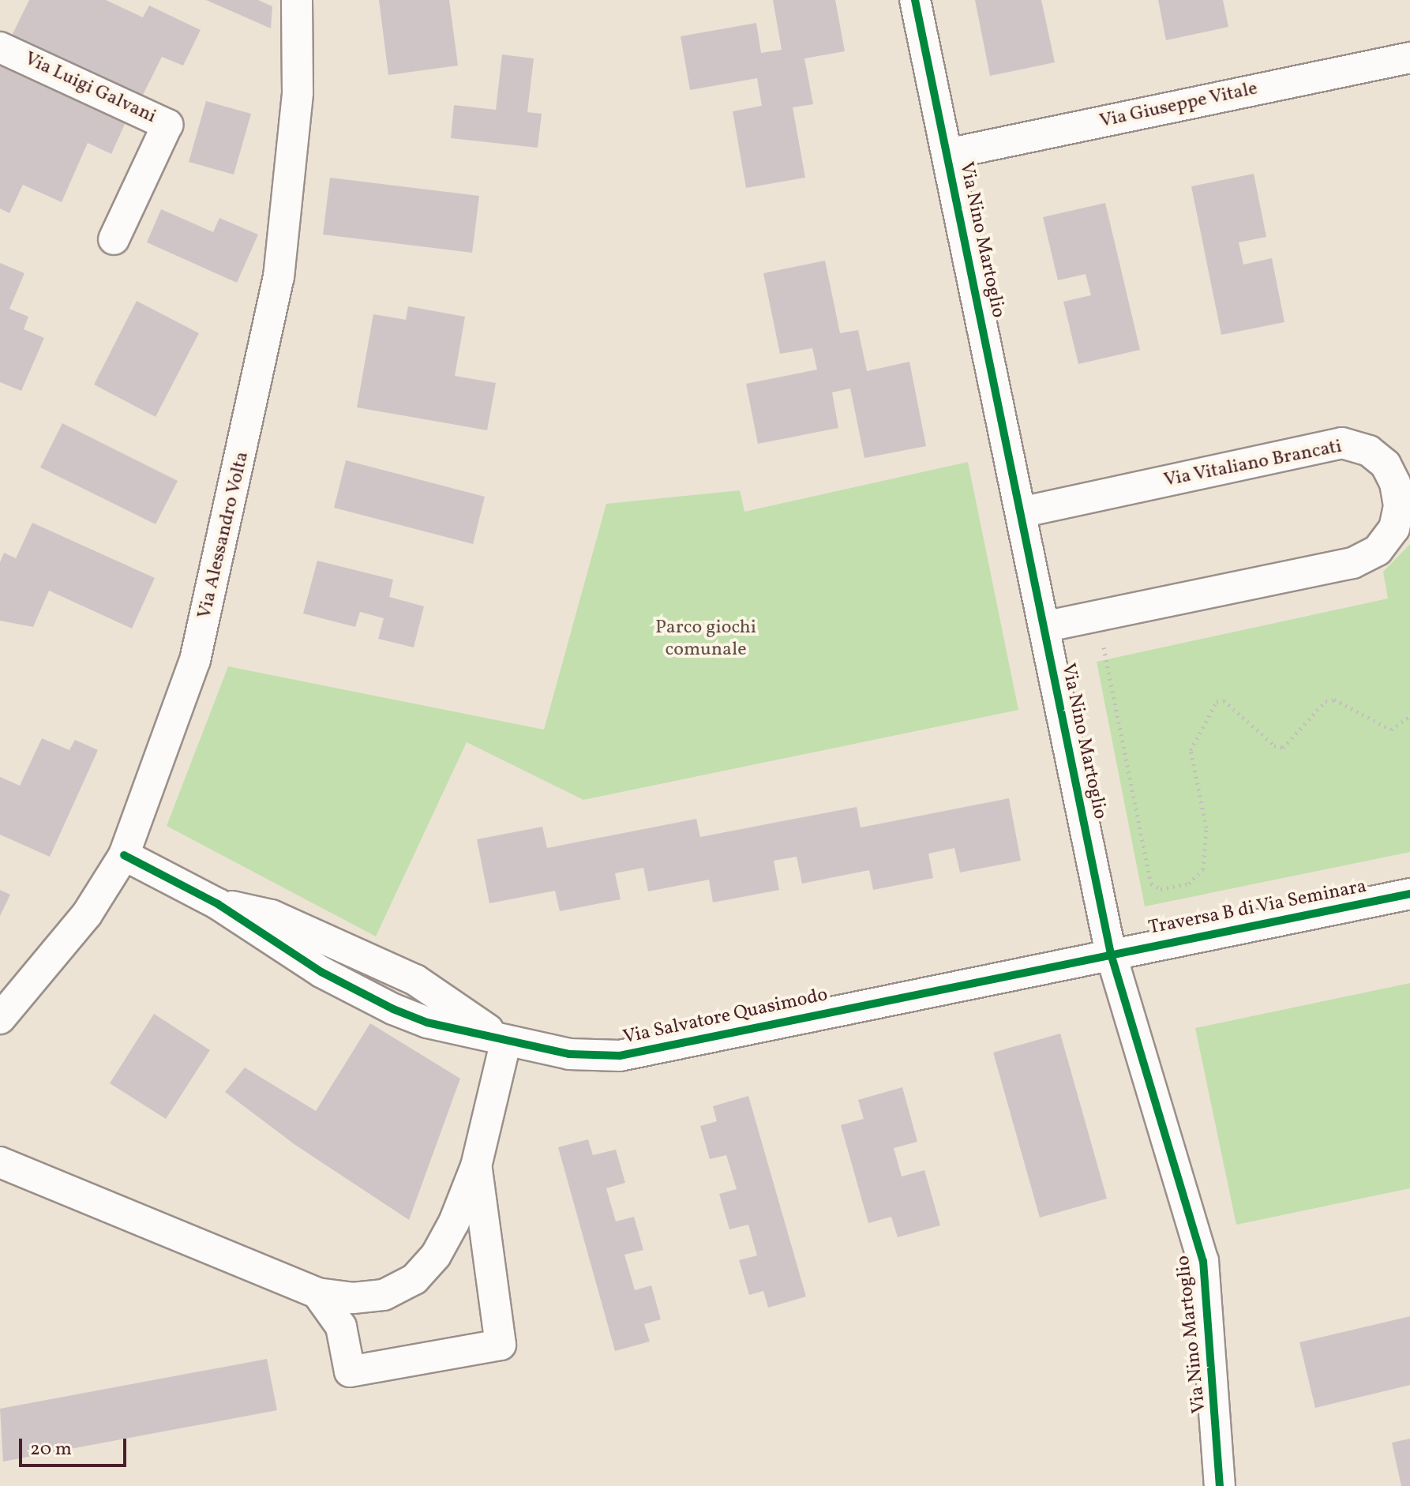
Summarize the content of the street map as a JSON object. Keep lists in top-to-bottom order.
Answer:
{
  "streets": {
    "street": [
      "Via Luigi Galvani",
      "Via Giuseppe Vitale",
      "Via Nino Martoglio",
      "Via Vitaliano Brancati",
      "Via Alessandro Volta",
      "Traversa B di Via Seminara",
      "Via Salvatore Quasimodo"
    ]
  },
  "crossings": [
    ["Via Giuseppe Vitale", "Via Nino Martoglio"],
    ["Via Nino Martoglio", "Via Vitaliano Brancati"],
    ["Via Nino Martoglio", "Traversa B di Via Seminara"],
    ["Via Nino Martoglio", "Via Salvatore Quasimodo"],
    ["Via Alessandro Volta", "Via Salvatore Quasimodo"],
    ["Traversa B di Via Seminara", "Via Salvatore Quasimodo"]
  ],
  "parks": ["Parco giochi comunale"],
  "scale_bar": "20 m"
}
